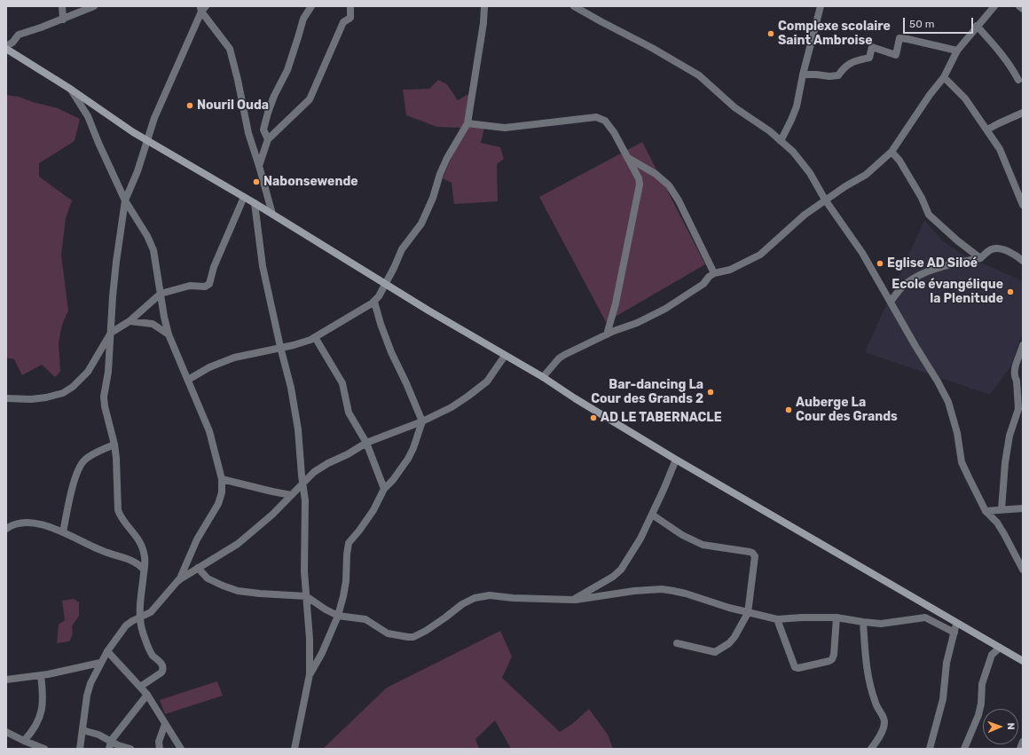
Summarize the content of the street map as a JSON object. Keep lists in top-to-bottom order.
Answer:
{
  "places": [
    "Complexe scolaire Saint Ambroise",
    "Nouril Ouda",
    "Nabonsewende",
    "Eglise AD Siloé",
    "Ecole évangélique la Plenitude",
    "Bar-dancing La Cour des Grands 2",
    "Auberge La Cour des Grands",
    "AD LE TABERNACLE"
  ],
  "scale_bar": "50 m",
  "north": "right"
}
